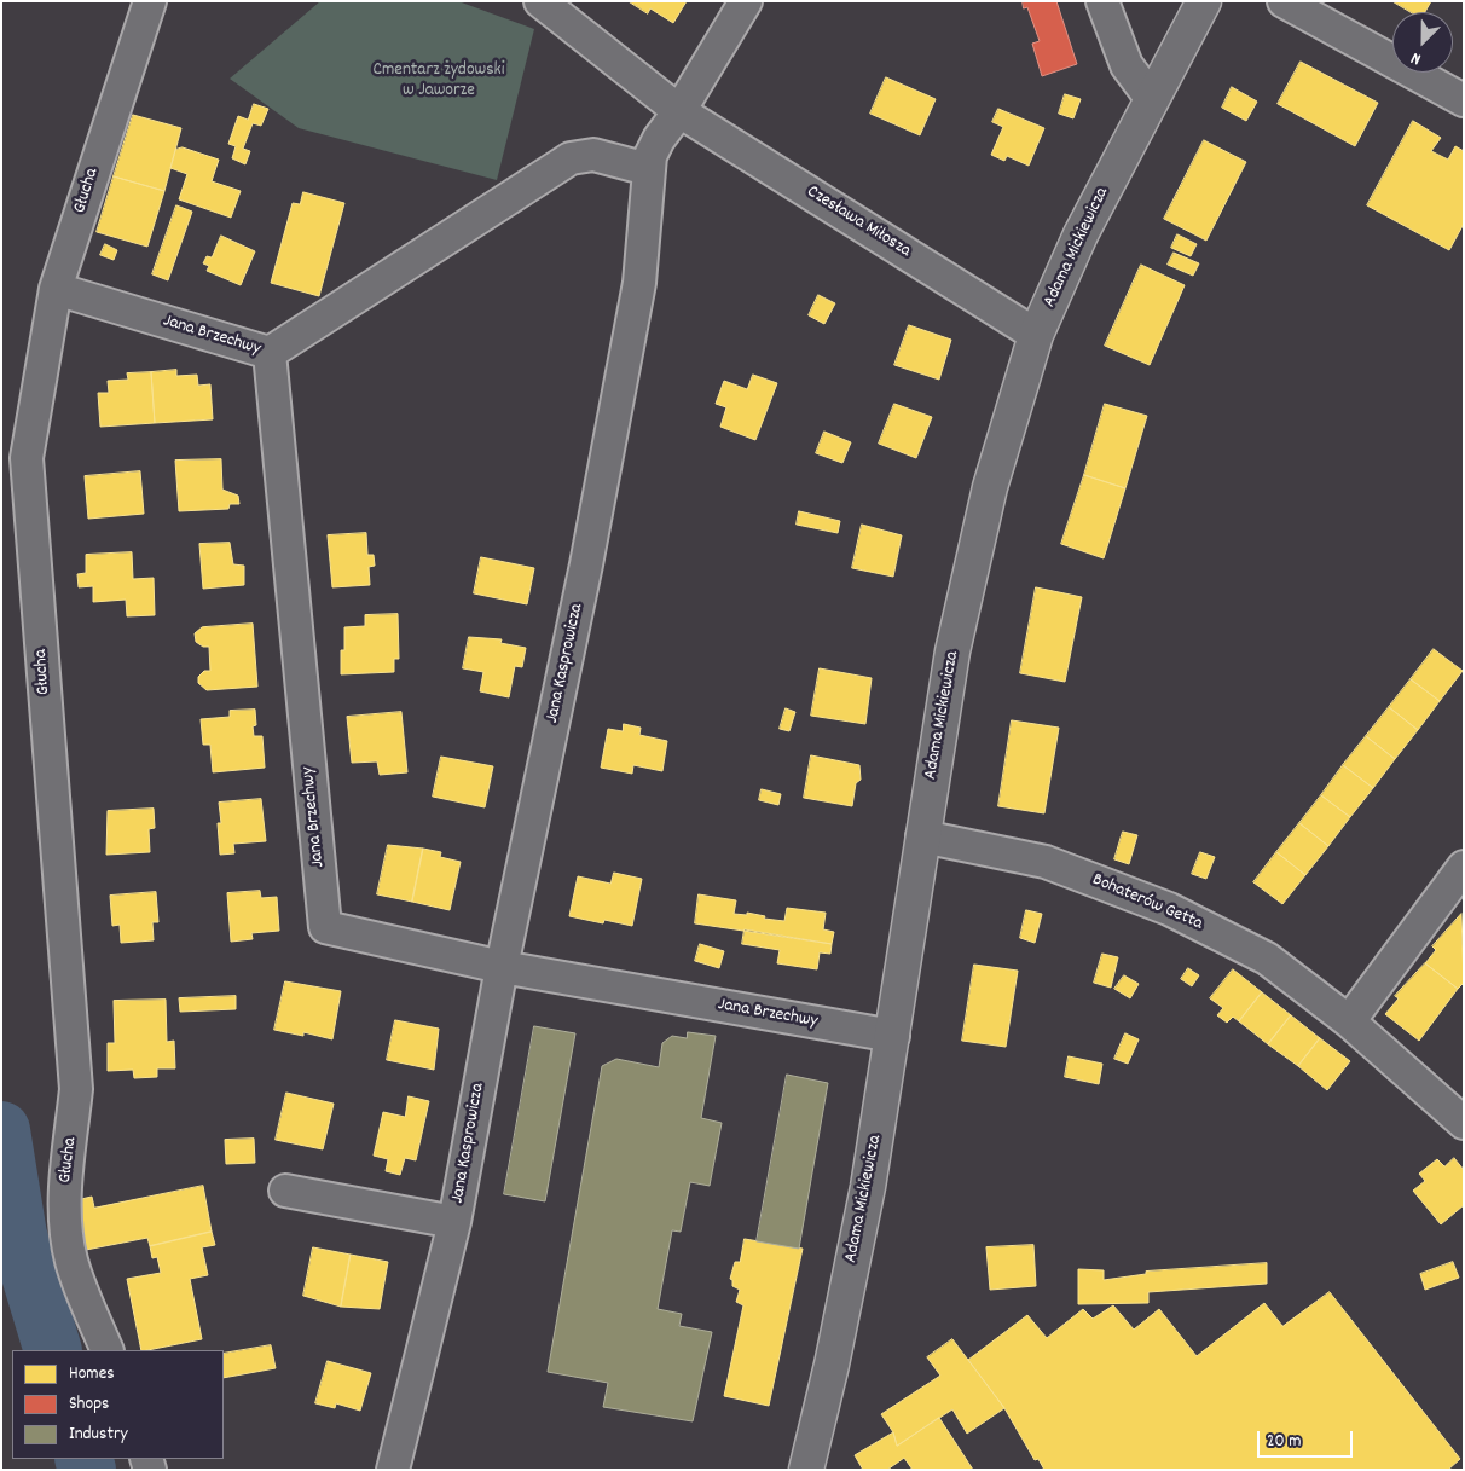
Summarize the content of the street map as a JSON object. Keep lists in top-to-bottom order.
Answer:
{
  "streets": {
    "main road": ["Adama Mickiewicza"],
    "street": [
      "Głucha",
      "Czesława Miłosza",
      "Jana Brzechwy",
      "Jana Kasprowicza",
      "Bohaterów Getta"
    ]
  },
  "crossings": [
    ["Głucha", "Jana Brzechwy"],
    ["Czesława Miłosza", "Adama Mickiewicza"],
    ["Czesława Miłosza", "Jana Kasprowicza"],
    ["Adama Mickiewicza", "Jana Brzechwy"],
    ["Adama Mickiewicza", "Bohaterów Getta"],
    ["Jana Brzechwy", "Jana Kasprowicza"]
  ],
  "parks": ["Cmentarz żydowski w Jaworze"],
  "legend": ["Homes", "Shops", "Industry"],
  "scale_bar": "20 m",
  "north": "bottom left"
}
